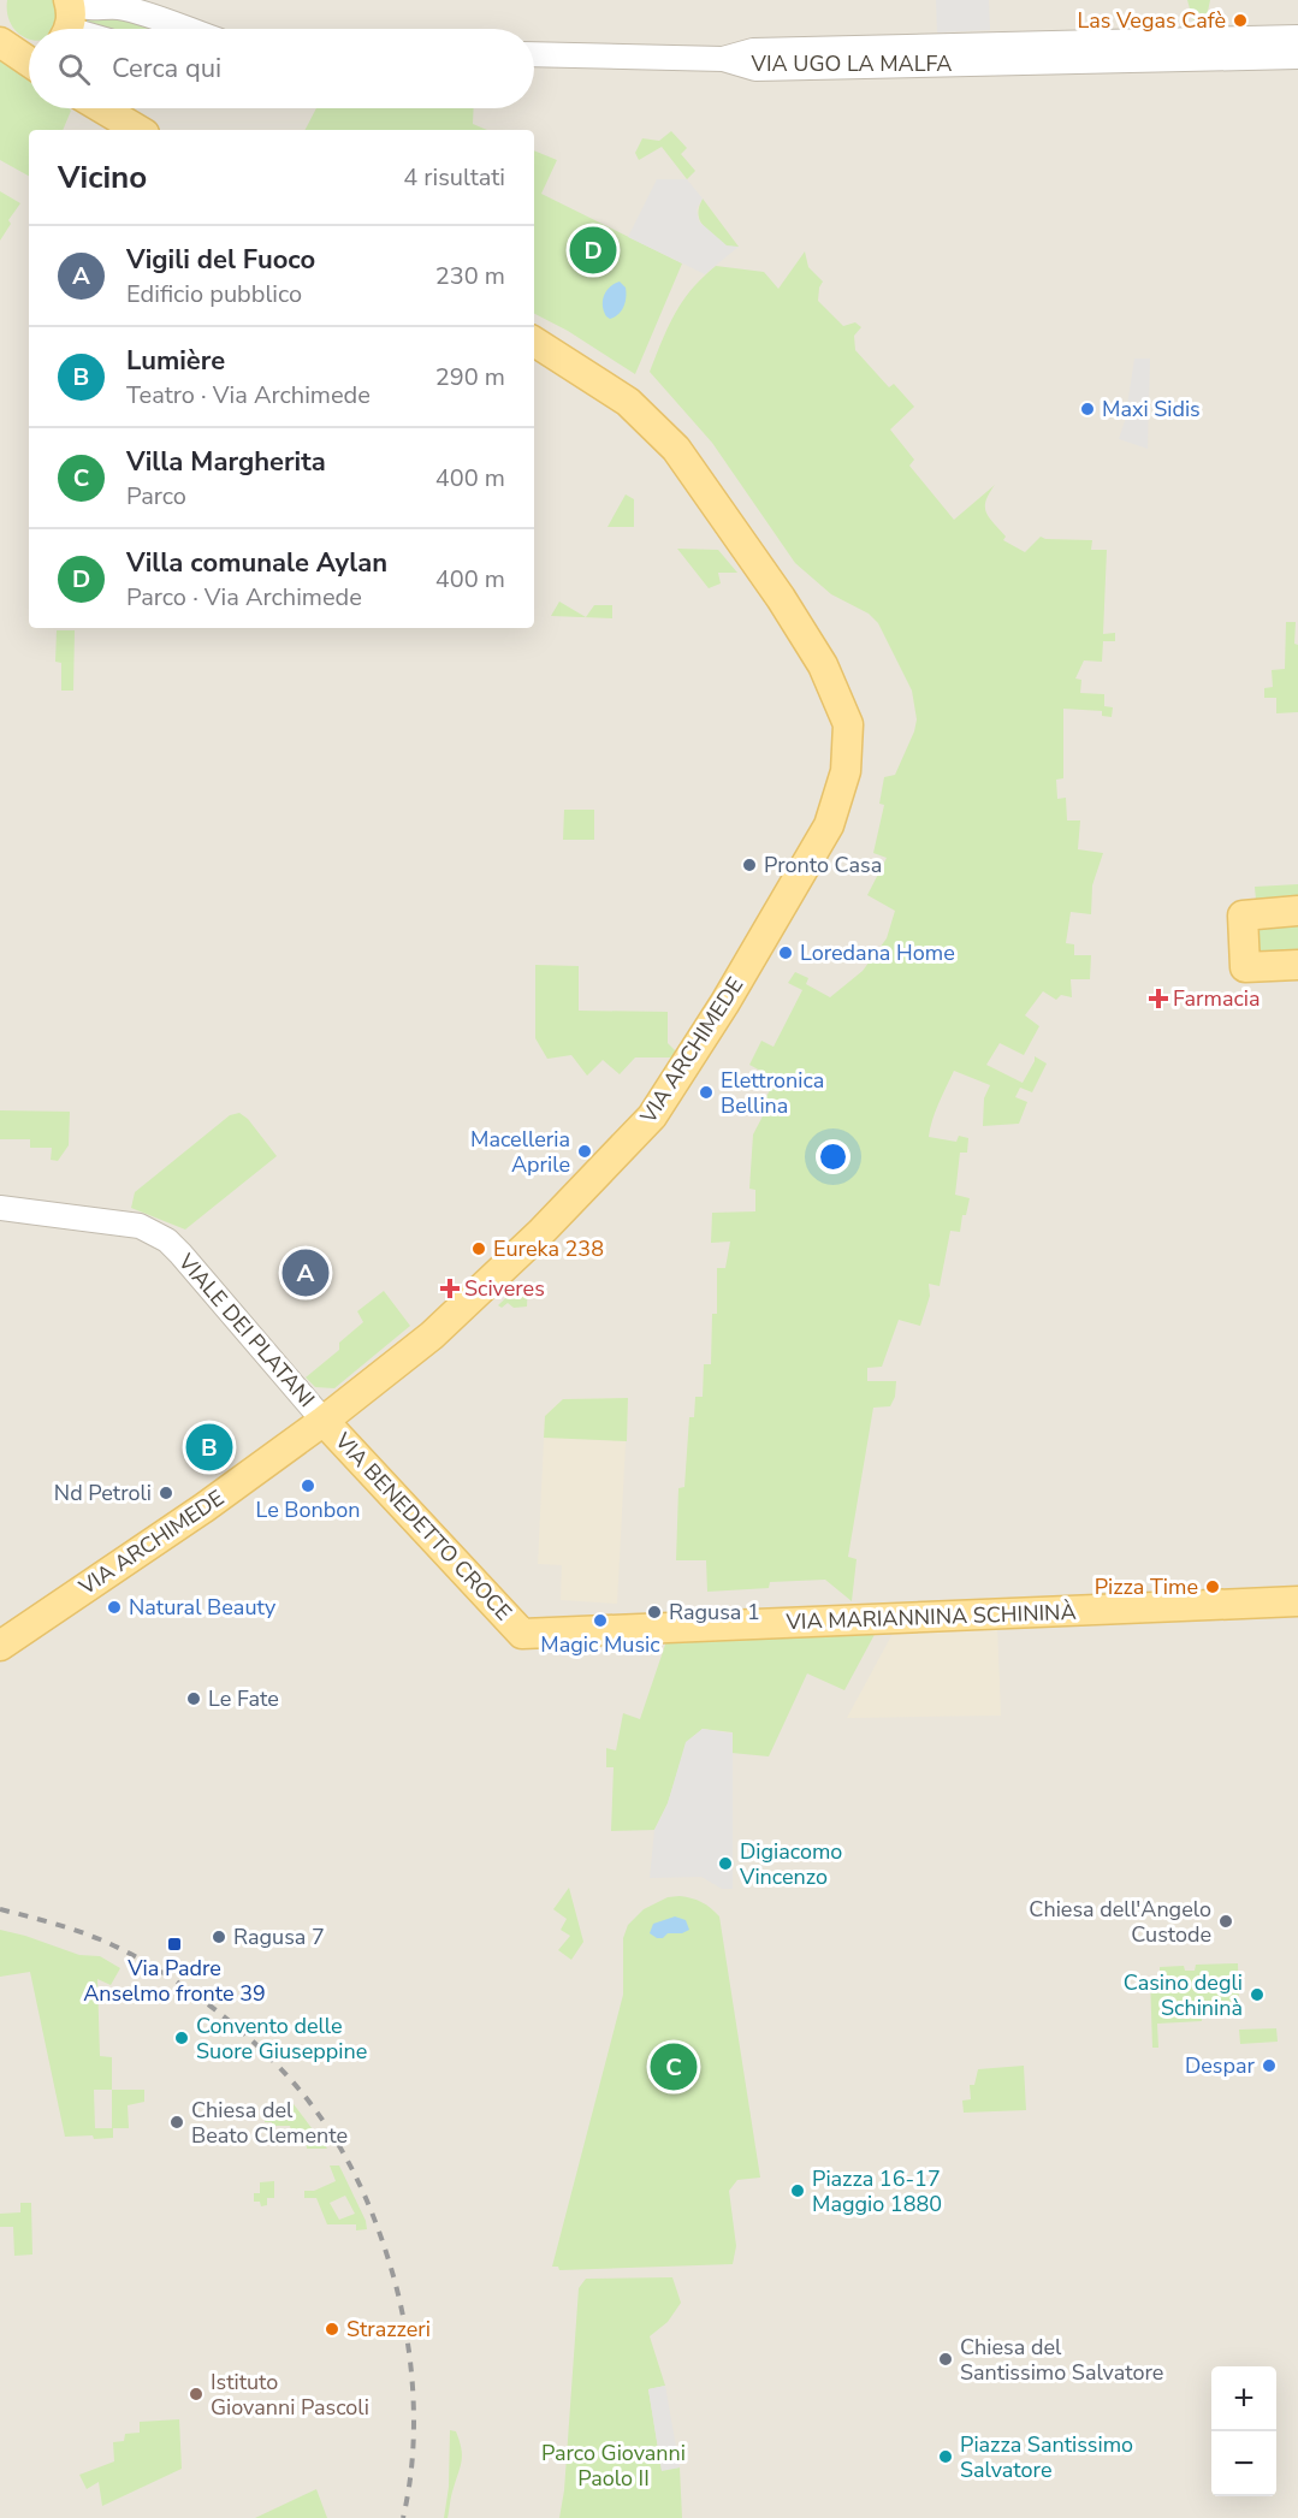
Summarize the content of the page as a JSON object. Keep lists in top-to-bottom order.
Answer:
{
  "streets": {
    "main road": ["VIA ARCHIMEDE", "VIA BENEDETTO CROCE", "VIA MARIANNINA SCHININÀ"],
    "street": ["VIA UGO LA MALFA", "VIALE DEI PLATANI"]
  },
  "crossings": [
    ["VIA ARCHIMEDE", "VIALE DEI PLATANI"],
    ["VIA ARCHIMEDE", "VIA BENEDETTO CROCE"],
    ["VIALE DEI PLATANI", "VIA BENEDETTO CROCE"],
    ["VIA BENEDETTO CROCE", "VIA MARIANNINA SCHININÀ"]
  ],
  "parks": ["Parco Giovanni Paolo II"],
  "places": {
    "other": [
      "Las Vegas Cafè",
      "Maxi Sidis",
      "Pronto Casa",
      "Loredana Home",
      "Elettronica Bellina",
      "Macelleria Aprile",
      "Eureka 238",
      "Le Bonbon",
      "Nd Petroli",
      "Pizza Time",
      "Natural Beauty",
      "Ragusa 1",
      "Magic Music",
      "Le Fate",
      "Digiacomo Vincenzo",
      "Chiesa dell'Angelo Custode",
      "Ragusa 7",
      "Casino degli Schininà",
      "Convento delle Suore Giuseppine",
      "Despar",
      "Chiesa del Beato Clemente",
      "Piazza 16-17 Maggio 1880",
      "Strazzeri",
      "Chiesa del Santissimo Salvatore",
      "Istituto Giovanni Pascoli",
      "Piazza Santissimo Salvatore"
    ],
    "health": ["Farmacia", "Sciveres"],
    "transit": ["Via Padre Anselmo fronte 39"]
  },
  "page": {
    "search": "Cerca qui",
    "heading": ["Vicino", "4 risultati"],
    "pins": [
      "D",
      "A",
      "B",
      "C"
    ],
    "list": [
      {
        "mark": "A",
        "name": "Vigili del Fuoco",
        "note": "Edificio pubblico",
        "value": "230 m"
      },
      {
        "mark": "B",
        "name": "Lumière",
        "note": "Teatro · Via Archimede",
        "value": "290 m"
      },
      {
        "mark": "C",
        "name": "Villa Margherita",
        "note": "Parco",
        "value": "400 m"
      },
      {
        "mark": "D",
        "name": "Villa comunale Aylan",
        "note": "Parco · Via Archimede",
        "value": "400 m"
      }
    ],
    "map_buttons": ["+", "−"]
  }
}
